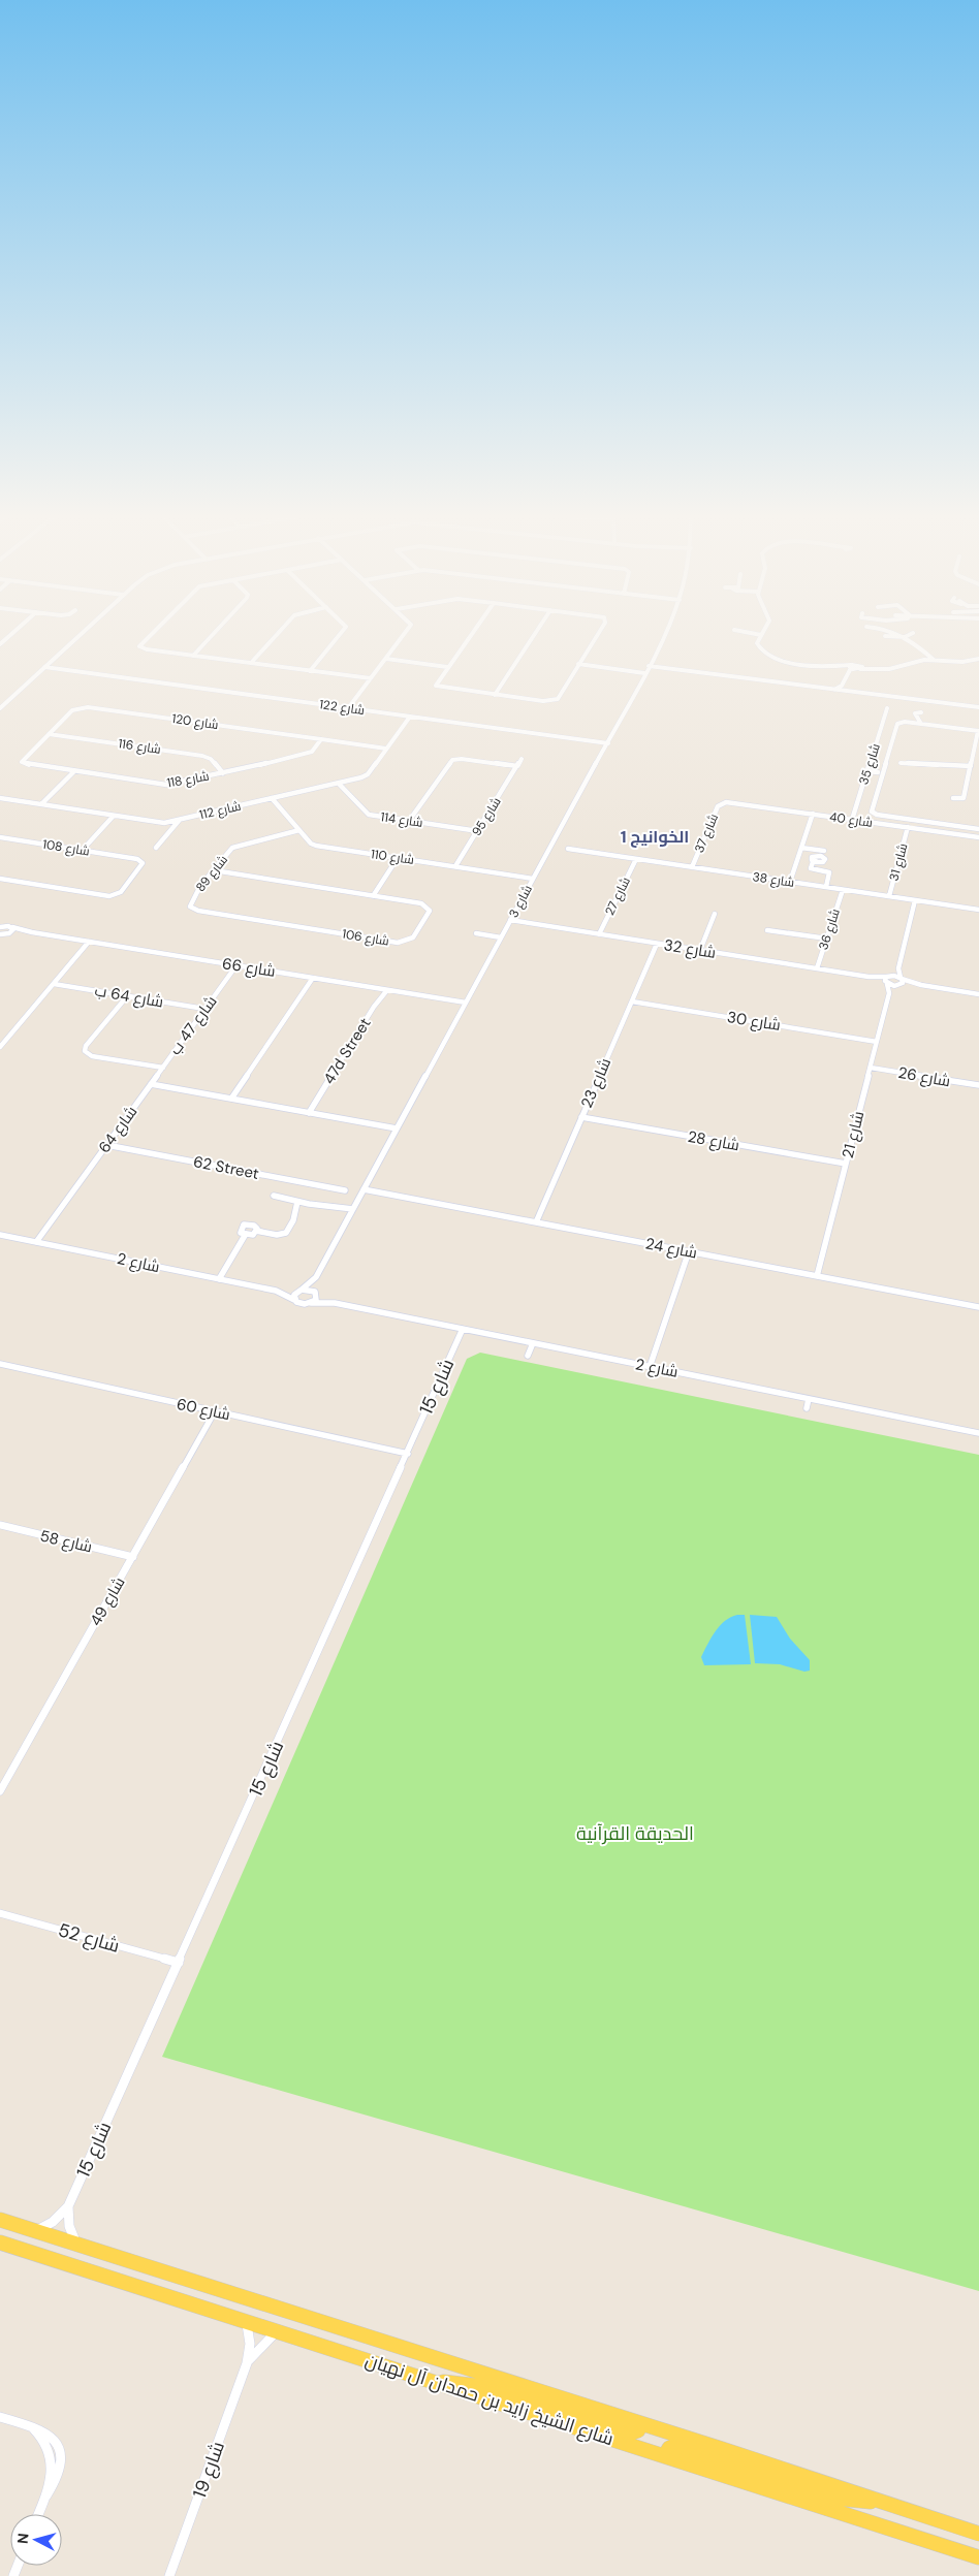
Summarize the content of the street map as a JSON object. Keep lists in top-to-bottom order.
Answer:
{
  "streets": {
    "main road": ["شارع الشيخ زايد بن حمدان آل نهيان"],
    "street": [
      "شارع 122",
      "شارع 120",
      "شارع 116",
      "شارع 35",
      "شارع 118",
      "شارع 112",
      "شارع 95",
      "شارع 114",
      "شارع 40",
      "شارع 37",
      "شارع 108",
      "شارع 110",
      "شارع 31",
      "شارع 89",
      "شارع 38",
      "شارع 27",
      "شارع 3",
      "شارع 36",
      "شارع 106",
      "شارع 32",
      "شارع 66",
      "شارع 64 ب",
      "شارع 30",
      "شارع 47 ب",
      "47d Street",
      "شارع 26",
      "شارع 23",
      "شارع 64",
      "شارع 21",
      "شارع 28",
      "62 Street",
      "شارع 24",
      "شارع 2",
      "شارع 15",
      "شارع 60",
      "شارع 58",
      "شارع 49",
      "شارع 52",
      "شارع 19"
    ]
  },
  "crossings": [
    ["شارع 122", "شارع 112"],
    ["شارع 122", "شارع 3"],
    ["شارع 120", "شارع 116"],
    ["شارع 120", "شارع 118"],
    ["شارع 120", "شارع 112"],
    ["شارع 116", "شارع 118"],
    ["شارع 35", "شارع 40"],
    ["شارع 112", "شارع 114"],
    ["شارع 112", "شارع 110"],
    ["شارع 95", "شارع 114"],
    ["شارع 95", "شارع 110"],
    ["شارع 40", "شارع 37"],
    ["شارع 40", "شارع 31"],
    ["شارع 37", "شارع 38"],
    ["شارع 110", "شارع 89"],
    ["شارع 110", "شارع 3"],
    ["شارع 31", "شارع 38"],
    ["شارع 89", "شارع 106"],
    ["شارع 38", "شارع 27"],
    ["شارع 38", "شارع 36"],
    ["شارع 27", "شارع 32"],
    ["شارع 3", "شارع 32"],
    ["شارع 3", "شارع 66"],
    ["شارع 3", "شارع 24"],
    ["شارع 3", "شارع 2"],
    ["شارع 36", "شارع 32"],
    ["شارع 32", "شارع 23"],
    ["شارع 32", "شارع 21"],
    ["شارع 66", "شارع 47 ب"],
    ["شارع 66", "47d Street"],
    ["شارع 64 ب", "شارع 47 ب"],
    ["شارع 30", "شارع 23"],
    ["شارع 30", "شارع 21"],
    ["شارع 47 ب", "شارع 64"],
    ["شارع 26", "شارع 21"],
    ["شارع 23", "شارع 28"],
    ["شارع 23", "شارع 24"],
    ["شارع 64", "62 Street"],
    ["شارع 64", "شارع 2"],
    ["شارع 21", "شارع 28"],
    ["شارع 21", "شارع 24"],
    ["شارع 2", "شارع 15"],
    ["شارع 15", "شارع 60"],
    ["شارع 15", "شارع 52"],
    ["شارع 15", "شارع الشيخ زايد بن حمدان آل نهيان"],
    ["شارع 60", "شارع 49"],
    ["شارع 58", "شارع 49"],
    ["شارع الشيخ زايد بن حمدان آل نهيان", "شارع 19"]
  ],
  "districts": ["الخوانيج 1"],
  "parks": ["الحديقة القرآنية"],
  "north": "left"
}
